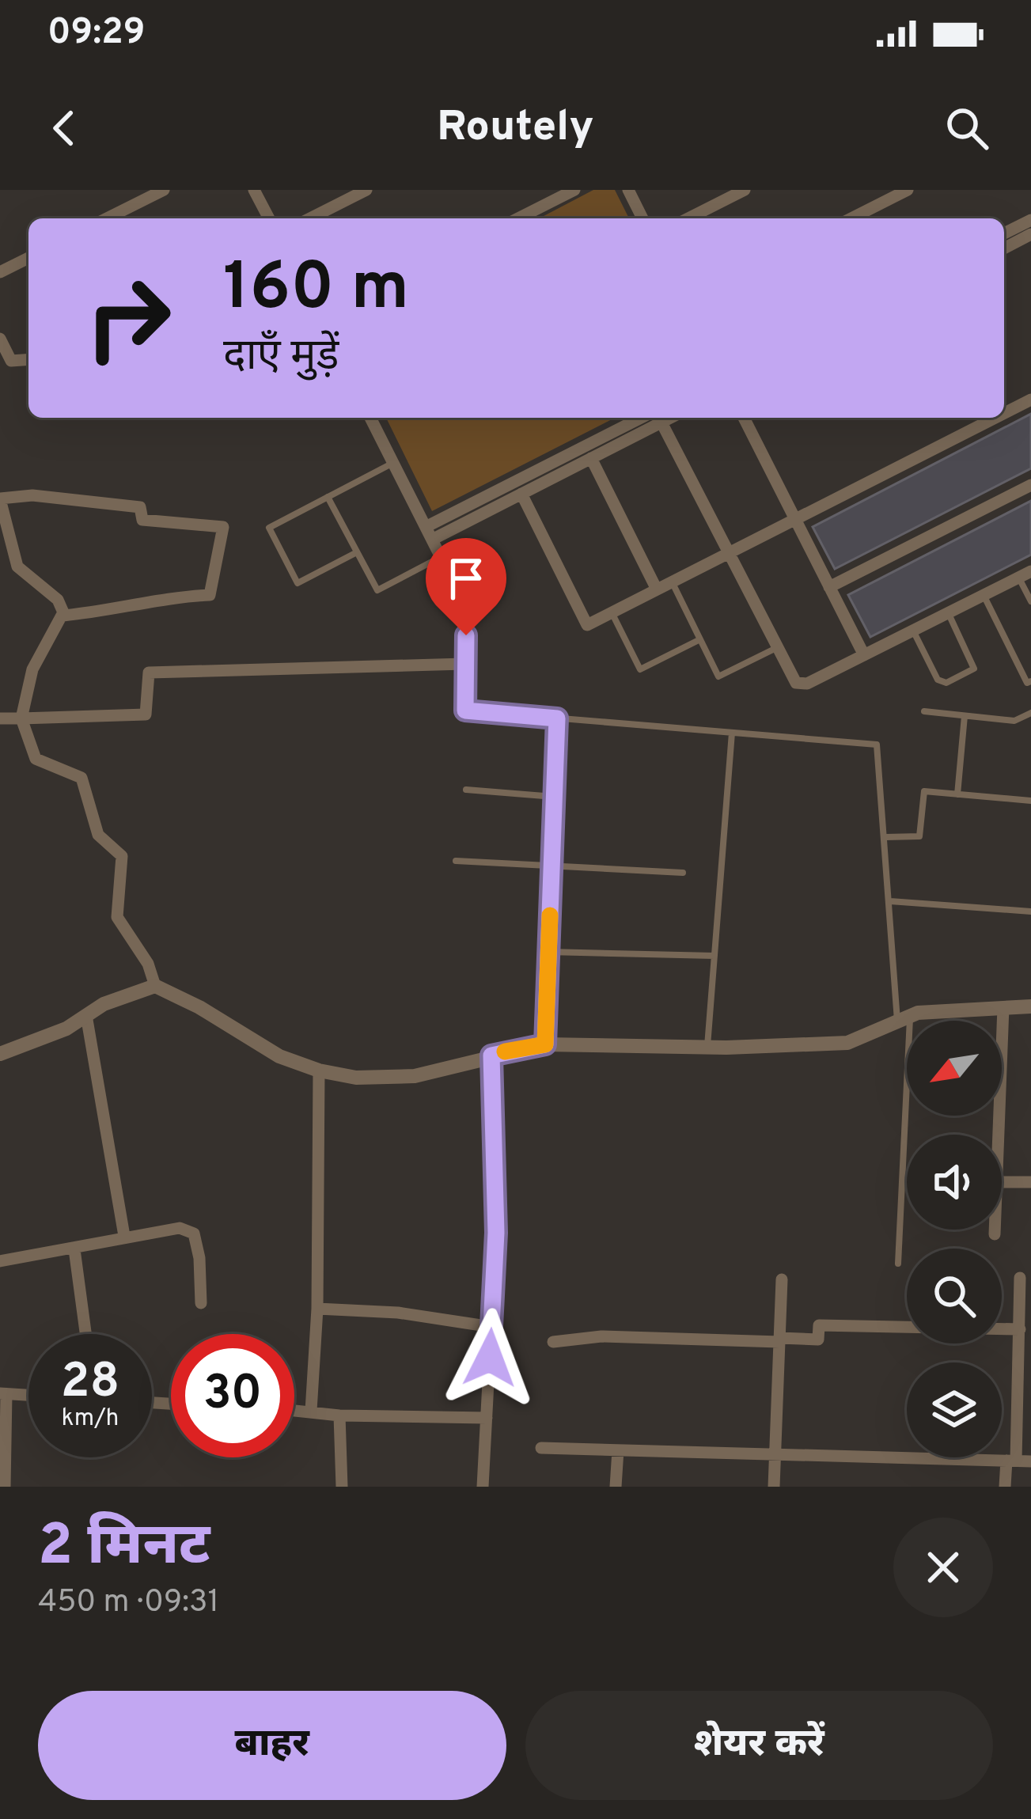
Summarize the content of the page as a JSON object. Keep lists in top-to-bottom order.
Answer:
{
  "north": "bottom left",
  "page": {
    "status": "09:29",
    "header": "Routely",
    "turn": ["160 m", "दाएँ मुड़ें"],
    "speed": "28 km/h",
    "limit": "30",
    "heading": ["2 मिनट", "450 m · 09:31"],
    "buttons": ["बाहर", "शेयर करें"]
  }
}
